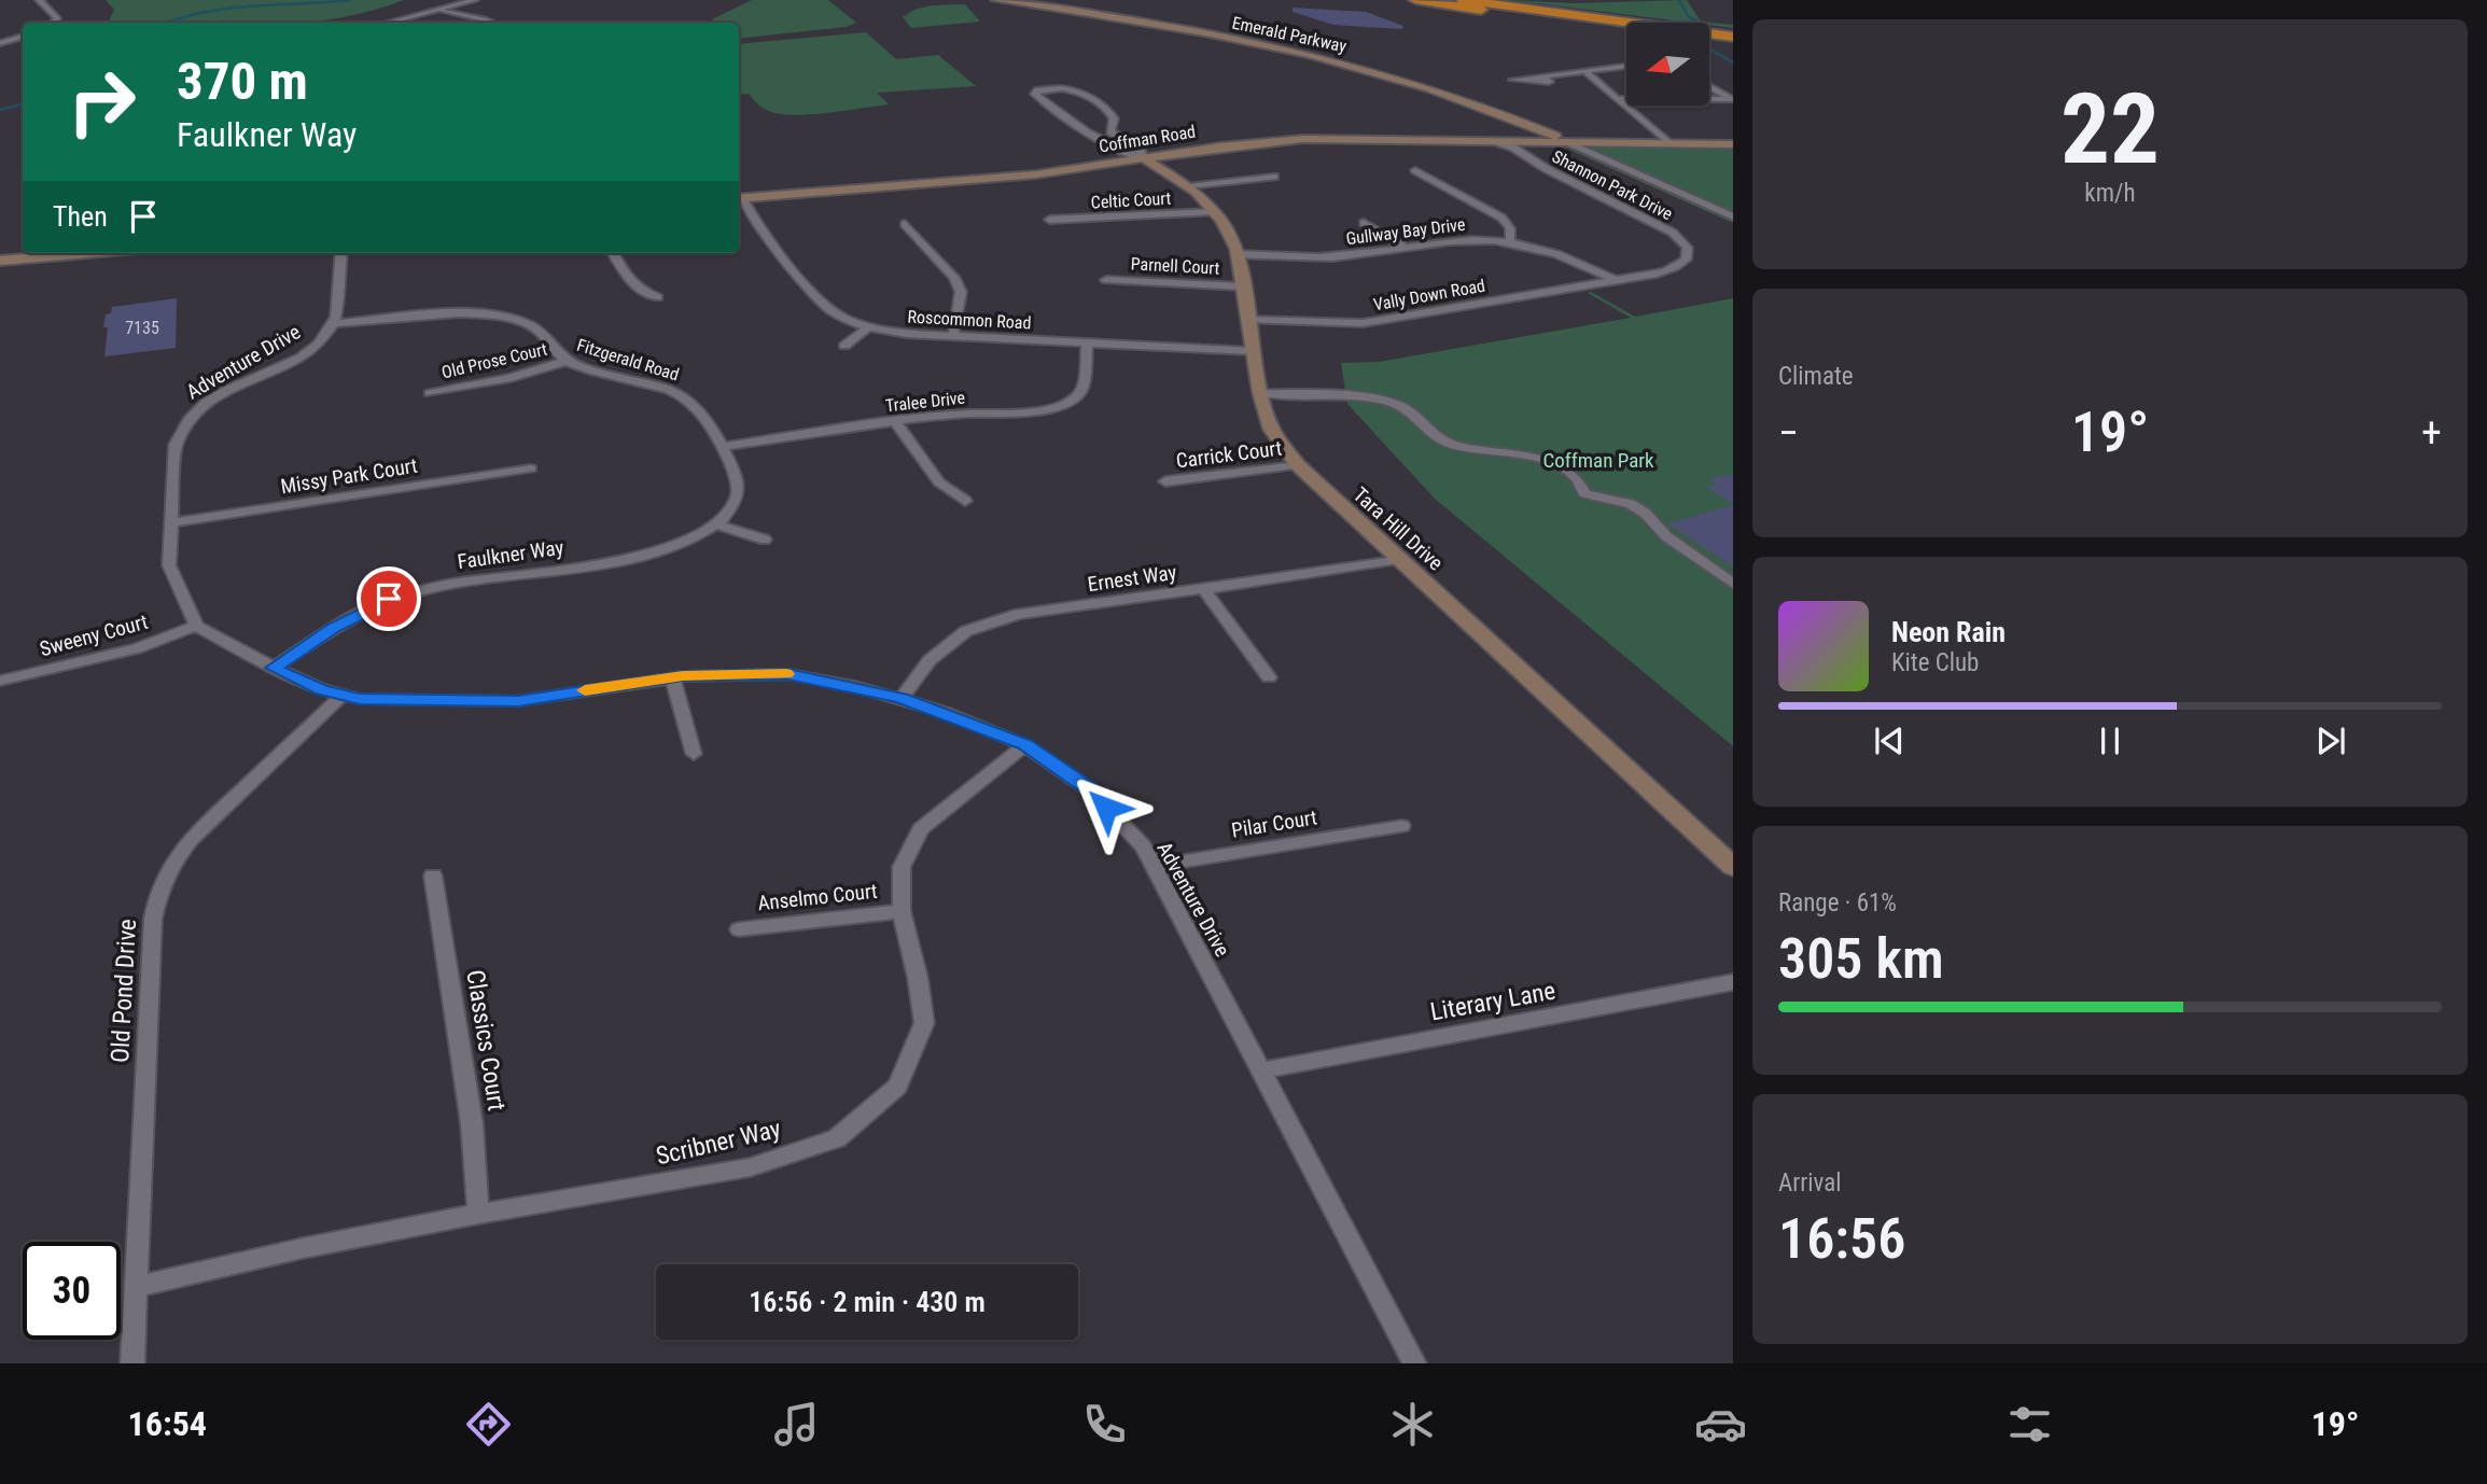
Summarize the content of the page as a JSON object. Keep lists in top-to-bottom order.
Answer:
{
  "streets": {
    "main road": ["Emerald Parkway", "Coffman Road", "Tara Hill Drive"],
    "street": [
      "Shannon Park Drive",
      "Celtic Court",
      "Gullway Bay Drive",
      "Parnell Court",
      "Vally Down Road",
      "Roscommon Road",
      "Fitzgerald Road",
      "Old Prose Court",
      "Adventure Drive",
      "Tralee Drive",
      "Carrick Court",
      "Missy Park Court",
      "Faulkner Way",
      "Ernest Way",
      "Sweeny Court",
      "Pilar Court",
      "Anselmo Court",
      "Old Pond Drive",
      "Literary Lane",
      "Classics Court",
      "Scribner Way"
    ]
  },
  "crossings": [
    ["Emerald Parkway", "Coffman Road"],
    ["Coffman Road", "Shannon Park Drive"],
    ["Coffman Road", "Roscommon Road"],
    ["Coffman Road", "Tara Hill Drive"],
    ["Shannon Park Drive", "Gullway Bay Drive"],
    ["Shannon Park Drive", "Vally Down Road"],
    ["Celtic Court", "Tara Hill Drive"],
    ["Gullway Bay Drive", "Vally Down Road"],
    ["Gullway Bay Drive", "Tara Hill Drive"],
    ["Parnell Court", "Tara Hill Drive"],
    ["Vally Down Road", "Tara Hill Drive"],
    ["Roscommon Road", "Tralee Drive"],
    ["Roscommon Road", "Tara Hill Drive"],
    ["Fitzgerald Road", "Old Prose Court"],
    ["Fitzgerald Road", "Adventure Drive"],
    ["Fitzgerald Road", "Tralee Drive"],
    ["Fitzgerald Road", "Faulkner Way"],
    ["Adventure Drive", "Missy Park Court"],
    ["Adventure Drive", "Faulkner Way"],
    ["Adventure Drive", "Ernest Way"],
    ["Adventure Drive", "Sweeny Court"],
    ["Adventure Drive", "Pilar Court"],
    ["Adventure Drive", "Old Pond Drive"],
    ["Adventure Drive", "Literary Lane"],
    ["Adventure Drive", "Scribner Way"],
    ["Carrick Court", "Tara Hill Drive"],
    ["Tara Hill Drive", "Ernest Way"],
    ["Anselmo Court", "Scribner Way"],
    ["Old Pond Drive", "Scribner Way"],
    ["Classics Court", "Scribner Way"]
  ],
  "parks": ["Coffman Park"],
  "house_numbers": ["7135"],
  "north": "left",
  "page": {
    "tile": [
      ["22", "km/h"],
      "Climate",
      ["Range · 61%", "305 km"],
      ["Arrival", "16:56"]
    ],
    "turn": ["370 m", "Faulkner Way"],
    "then": "Then",
    "heat": ["−", "19°", "+"],
    "song": ["Neon Rain", "Kite Club"],
    "limit": "30",
    "trip": "16:56 · 2 min · 430 m",
    "tabs": ["16:54", "19°"]
  }
}
